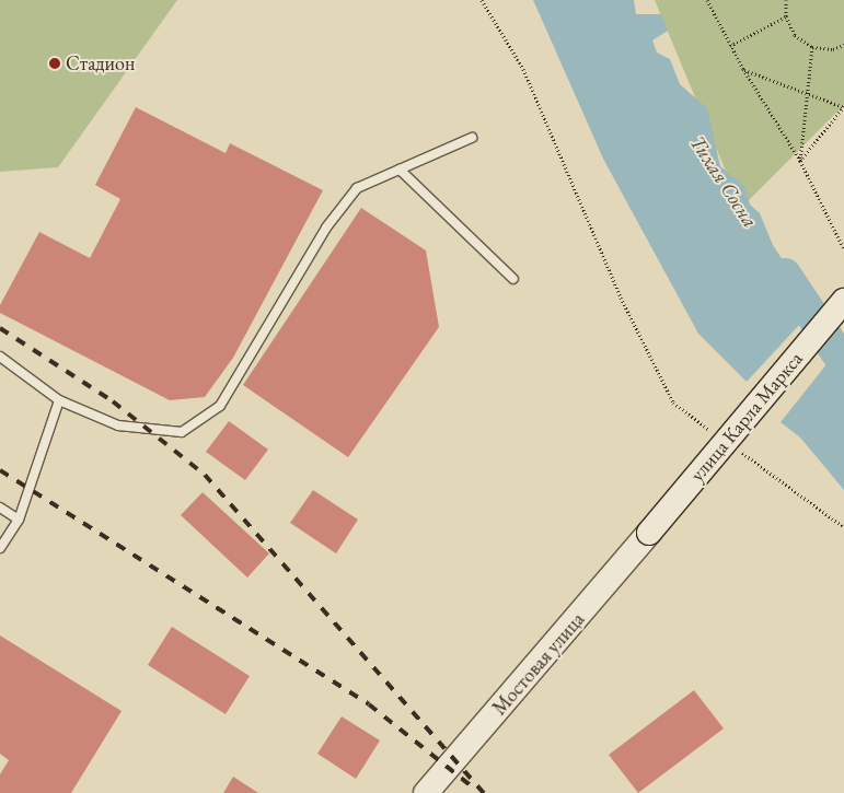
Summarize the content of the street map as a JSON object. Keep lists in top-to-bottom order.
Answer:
{
  "streets": {
    "main road": ["улица Карла Маркса", "Мостовая улица"]
  },
  "crossings": [
    ["улица Карла Маркса", "Мостовая улица"]
  ],
  "water": ["Тихая Сосна"],
  "places": ["Стадион"]
}
